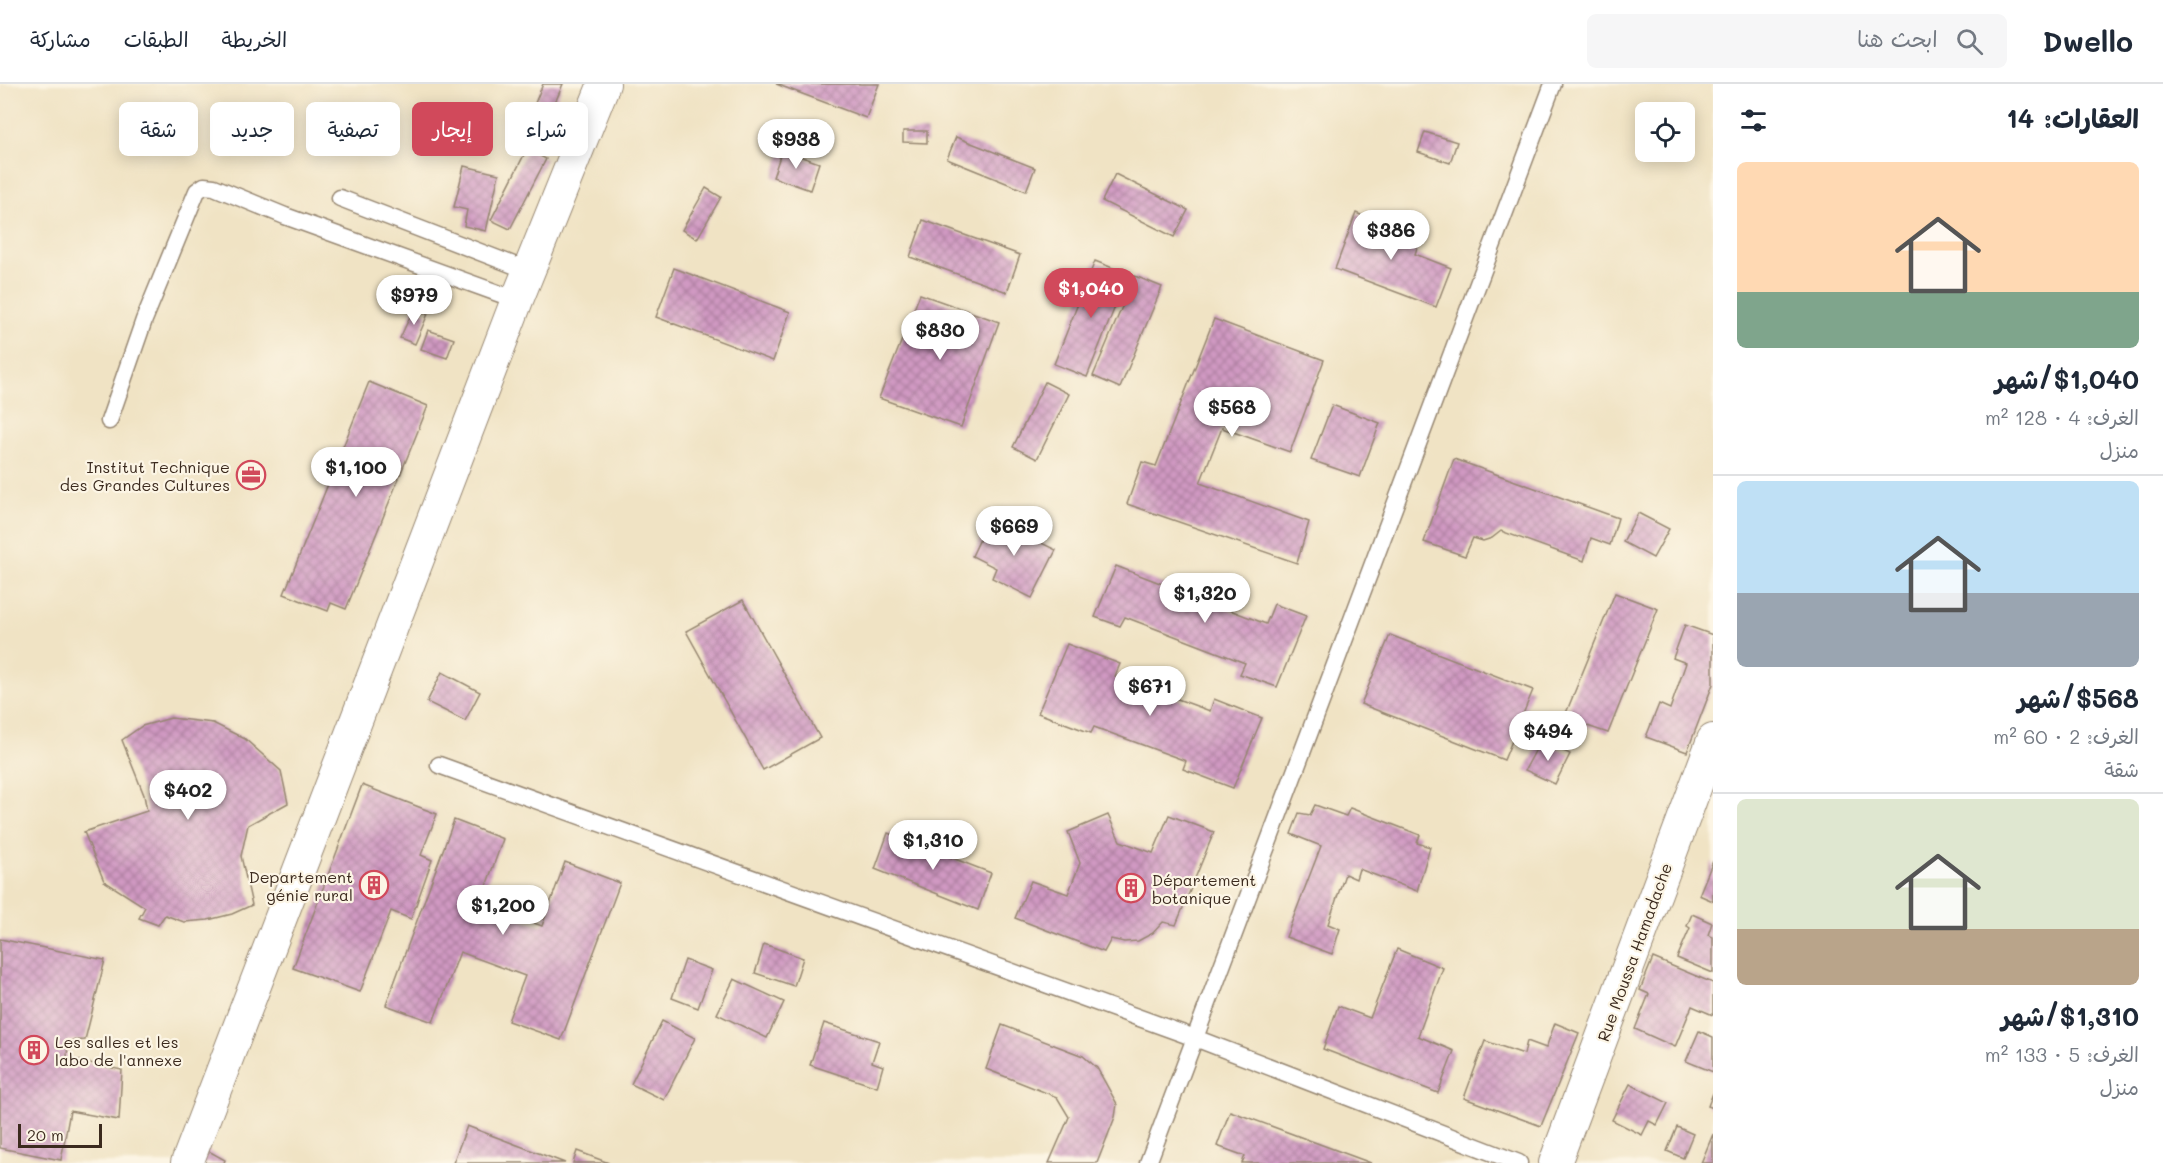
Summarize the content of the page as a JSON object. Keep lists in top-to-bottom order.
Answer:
{
  "streets": {
    "street": ["Rue Moussa Hamadache"]
  },
  "places": {
    "office": ["Institut Technique des Grandes Cultures"],
    "building": ["Departement génie rural", "Département botanique", "Les salles et les labo de l'annexe"]
  },
  "scale_bar": "20 m",
  "page": {
    "header": "Dwello",
    "search": "ابحث هنا",
    "nav": ["الخريطة", "الطبقات", "مشاركة"],
    "heading": "العقارات: 14",
    "chip": [
      "شراء",
      "إيجار",
      "تصفية",
      "جديد",
      "شقة"
    ],
    "price": [
      "$938",
      "$386",
      "$1,040",
      "$979",
      "$830",
      "$568",
      "$1,100",
      "$669",
      "$1,320",
      "$671",
      "$494",
      "$402",
      "$1,310",
      "$1,200"
    ],
    "list": [
      {
        "name": "$1,040/شهر",
        "note": "الغرف: 4 · 128 m² · منزل"
      },
      {
        "name": "$568/شهر",
        "note": "الغرف: 2 · 60 m² · شقة"
      },
      {
        "name": "$1,310/شهر",
        "note": "الغرف: 5 · 133 m² · منزل"
      }
    ],
    "scale": "20 m"
  }
}
